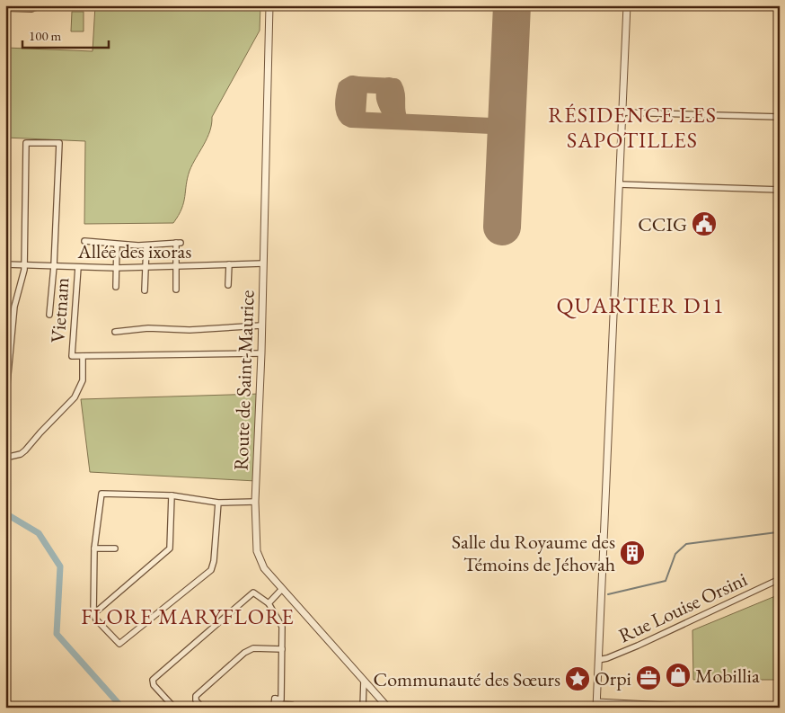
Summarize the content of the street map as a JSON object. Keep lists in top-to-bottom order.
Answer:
{
  "streets": {
    "street": [
      "Allée des ixoras",
      "Vietnam",
      "Route de Saint-Maurice",
      "Rue Louise Orsini"
    ]
  },
  "crossings": [
    ["Allée des ixoras", "Vietnam"],
    ["Allée des ixoras", "Route de Saint-Maurice"]
  ],
  "districts": ["RÉSIDENCE LES SAPOTILLES", "QUARTIER D11", "FLORE MARYFLORE"],
  "places": {
    "public building": ["CCIG"],
    "building": ["Salle du Royaume des Témoins de Jéhovah"],
    "shop": ["Mobillia"],
    "office": ["Orpi"],
    "place": ["Communauté des Sœurs"]
  },
  "scale_bar": "100 m"
}
